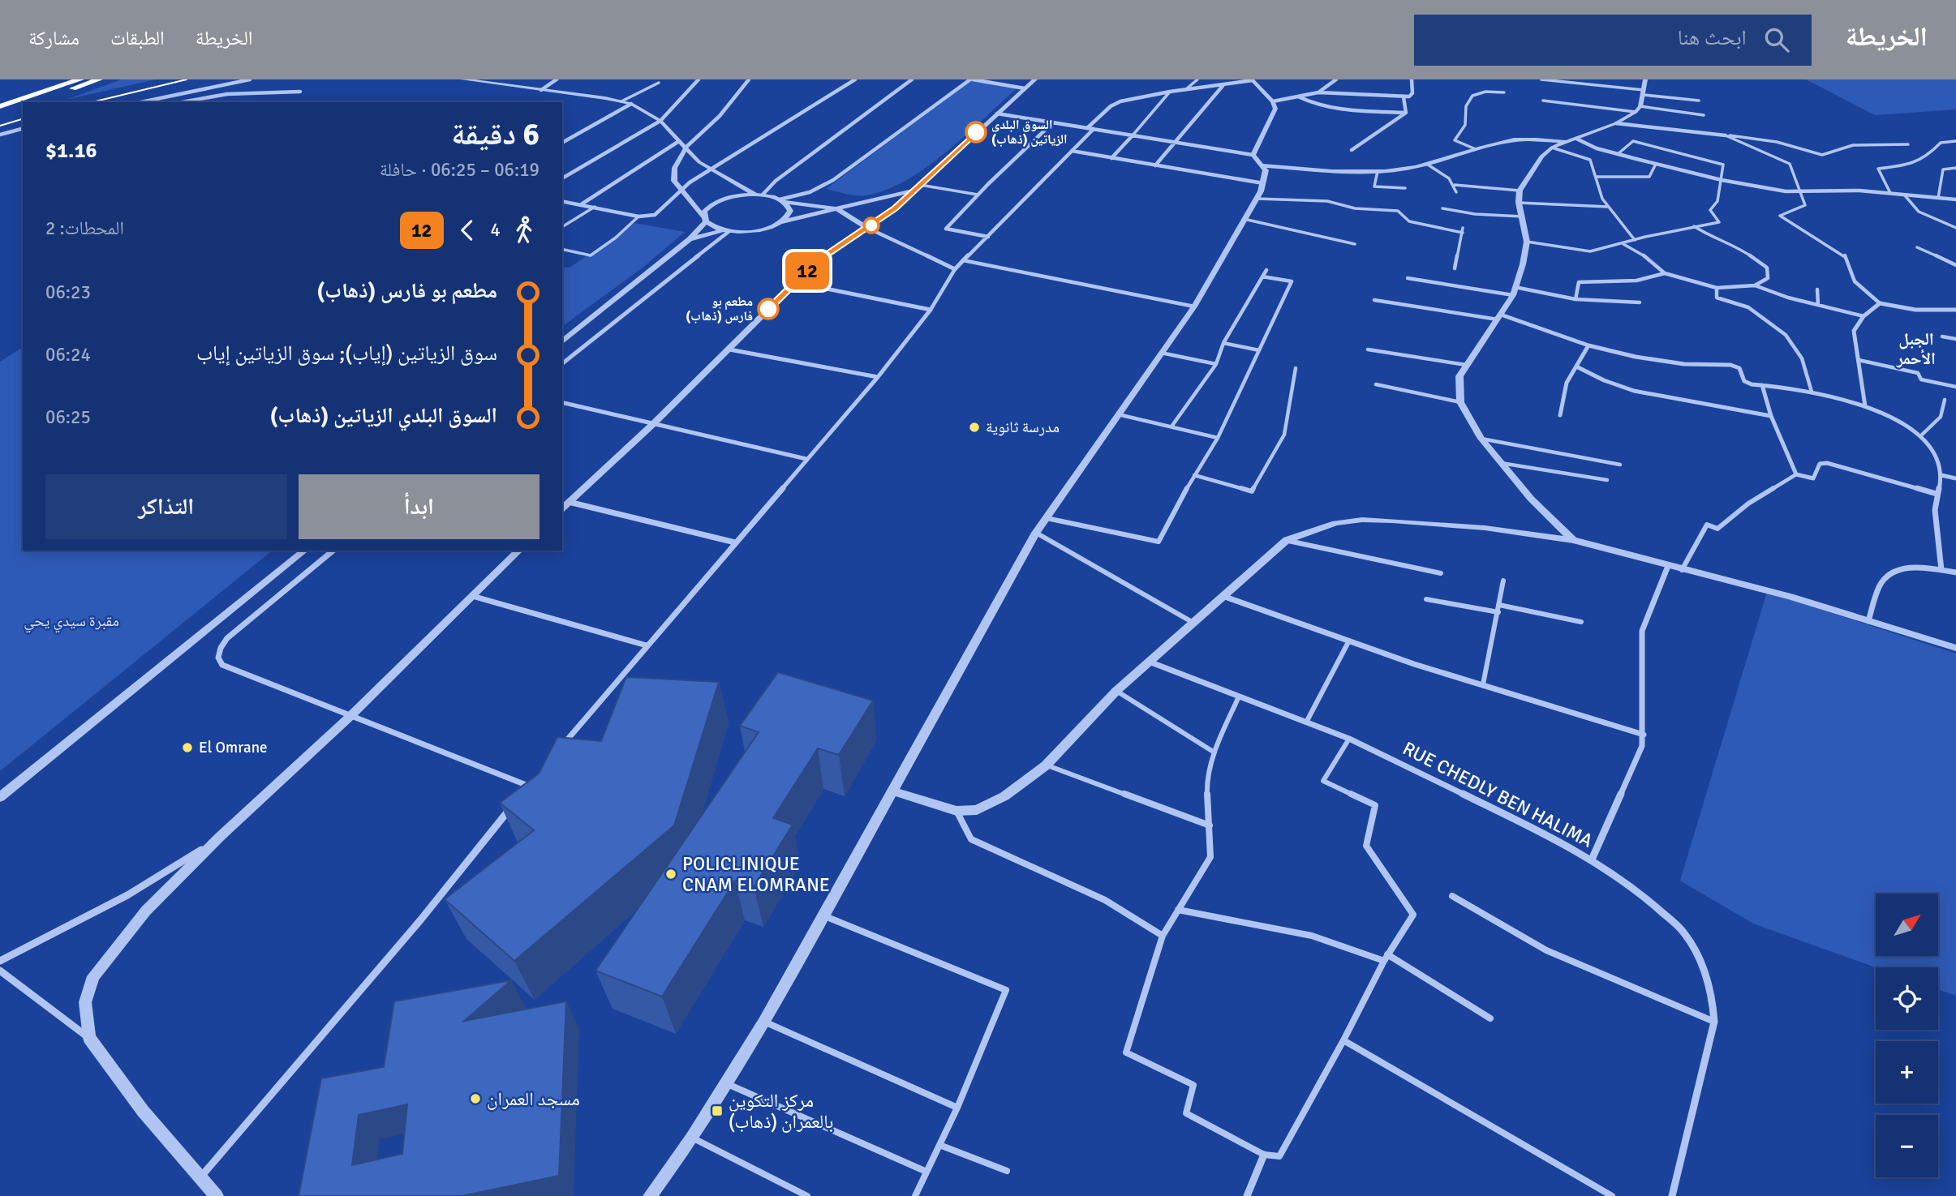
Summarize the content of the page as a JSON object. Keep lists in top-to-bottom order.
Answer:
{
  "streets": {
    "street": ["RUE CHEDLY BEN HALIMA"]
  },
  "districts": ["الجبل الأحمر"],
  "parks": ["مقبرة سيدي يحي"],
  "places": {
    "other": [
      "السوق البلدي الزياتين (ذهاب)",
      "مطعم بو فارس (ذهاب)",
      "مدرسة ثانوية",
      "El Omrane",
      "POLICLINIQUE CNAM ELOMRANE",
      "مسجد العمران"
    ],
    "transit": ["مركز التكوين بالعمران (ذهاب)"]
  },
  "lines": ["bus line 12"],
  "north": "top right",
  "page": {
    "header": "الخريطة",
    "search": "ابحث هنا",
    "nav": ["الخريطة", "الطبقات", "مشاركة"],
    "on_map": "12",
    "heading": ["6 دقيقة", "06:19 – 06:25 · حافلة", "$1.16"],
    "legs": ["4", "12", "المحطات: 2"],
    "list": [
      {
        "name": "مطعم بو فارس (ذهاب)",
        "value": "06:23"
      },
      {
        "name": "سوق الزياتين (إياب); سوق الزياتين إياب",
        "value": "06:24"
      },
      {
        "name": "السوق البلدي الزياتين (ذهاب)",
        "value": "06:25"
      }
    ],
    "buttons": ["ابدأ", "التذاكر"],
    "map_buttons": ["+", "−"]
  }
}
